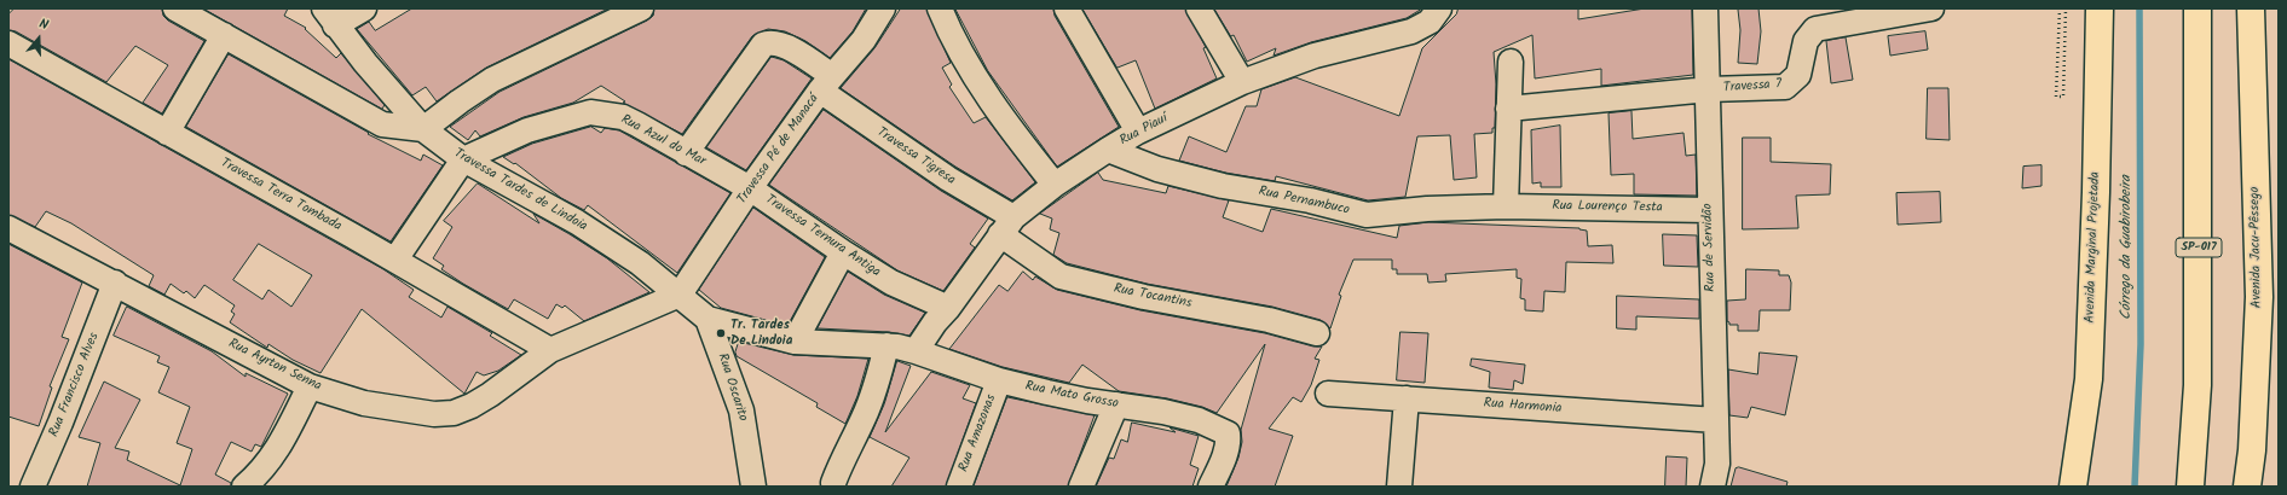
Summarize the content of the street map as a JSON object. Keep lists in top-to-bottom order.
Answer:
{
  "streets": {
    "main road": ["Avenida Marginal Projetada", "SP-017", "Avenida Jacu-Pêssego"],
    "street": [
      "Travessa 7",
      "Rua Piauí",
      "Rua Azul do Mar",
      "Travessa Pé de Manacá",
      "Travessa Tigresa",
      "Travessa Tardes de Lindoia",
      "Travessa Terra Tombada",
      "Rua Pernambuco",
      "Rua Lourenço Testa",
      "Travessa Ternura Antiga",
      "Rua de Servidão",
      "Rua Tocantins",
      "Rua Ayrton Senna",
      "Rua Francisco Alves",
      "Rua Oscarito",
      "Rua Mato Grosso",
      "Rua Harmonia",
      "Rua Amazonas"
    ]
  },
  "crossings": [
    ["Travessa 7", "Rua de Servidão"],
    ["Rua Piauí", "Travessa Tigresa"],
    ["Rua Piauí", "Rua Pernambuco"],
    ["Rua Piauí", "Travessa Ternura Antiga"],
    ["Rua Piauí", "Rua Tocantins"],
    ["Rua Piauí", "Rua Mato Grosso"],
    ["Rua Azul do Mar", "Travessa Pé de Manacá"],
    ["Rua Azul do Mar", "Travessa Tigresa"],
    ["Rua Azul do Mar", "Travessa Tardes de Lindoia"],
    ["Rua Azul do Mar", "Travessa Ternura Antiga"],
    ["Travessa Pé de Manacá", "Travessa Tigresa"],
    ["Travessa Pé de Manacá", "Travessa Tardes de Lindoia"],
    ["Travessa Pé de Manacá", "Travessa Ternura Antiga"],
    ["Travessa Pé de Manacá", "Rua Ayrton Senna"],
    ["Travessa Tigresa", "Rua Tocantins"],
    ["Travessa Tardes de Lindoia", "Rua Ayrton Senna"],
    ["Travessa Tardes de Lindoia", "Rua Oscarito"],
    ["Travessa Tardes de Lindoia", "Rua Mato Grosso"],
    ["Travessa Terra Tombada", "Rua Ayrton Senna"],
    ["Rua Pernambuco", "Rua Lourenço Testa"],
    ["Rua Lourenço Testa", "Rua de Servidão"],
    ["Rua de Servidão", "Rua Harmonia"],
    ["Rua Ayrton Senna", "Rua Francisco Alves"],
    ["Rua Oscarito", "Rua Mato Grosso"],
    ["Rua Mato Grosso", "Rua Amazonas"]
  ],
  "water": ["Córrego da Guabirobeira"],
  "places": ["Tr. Tardes De Lindoia"],
  "north": "top"
}
